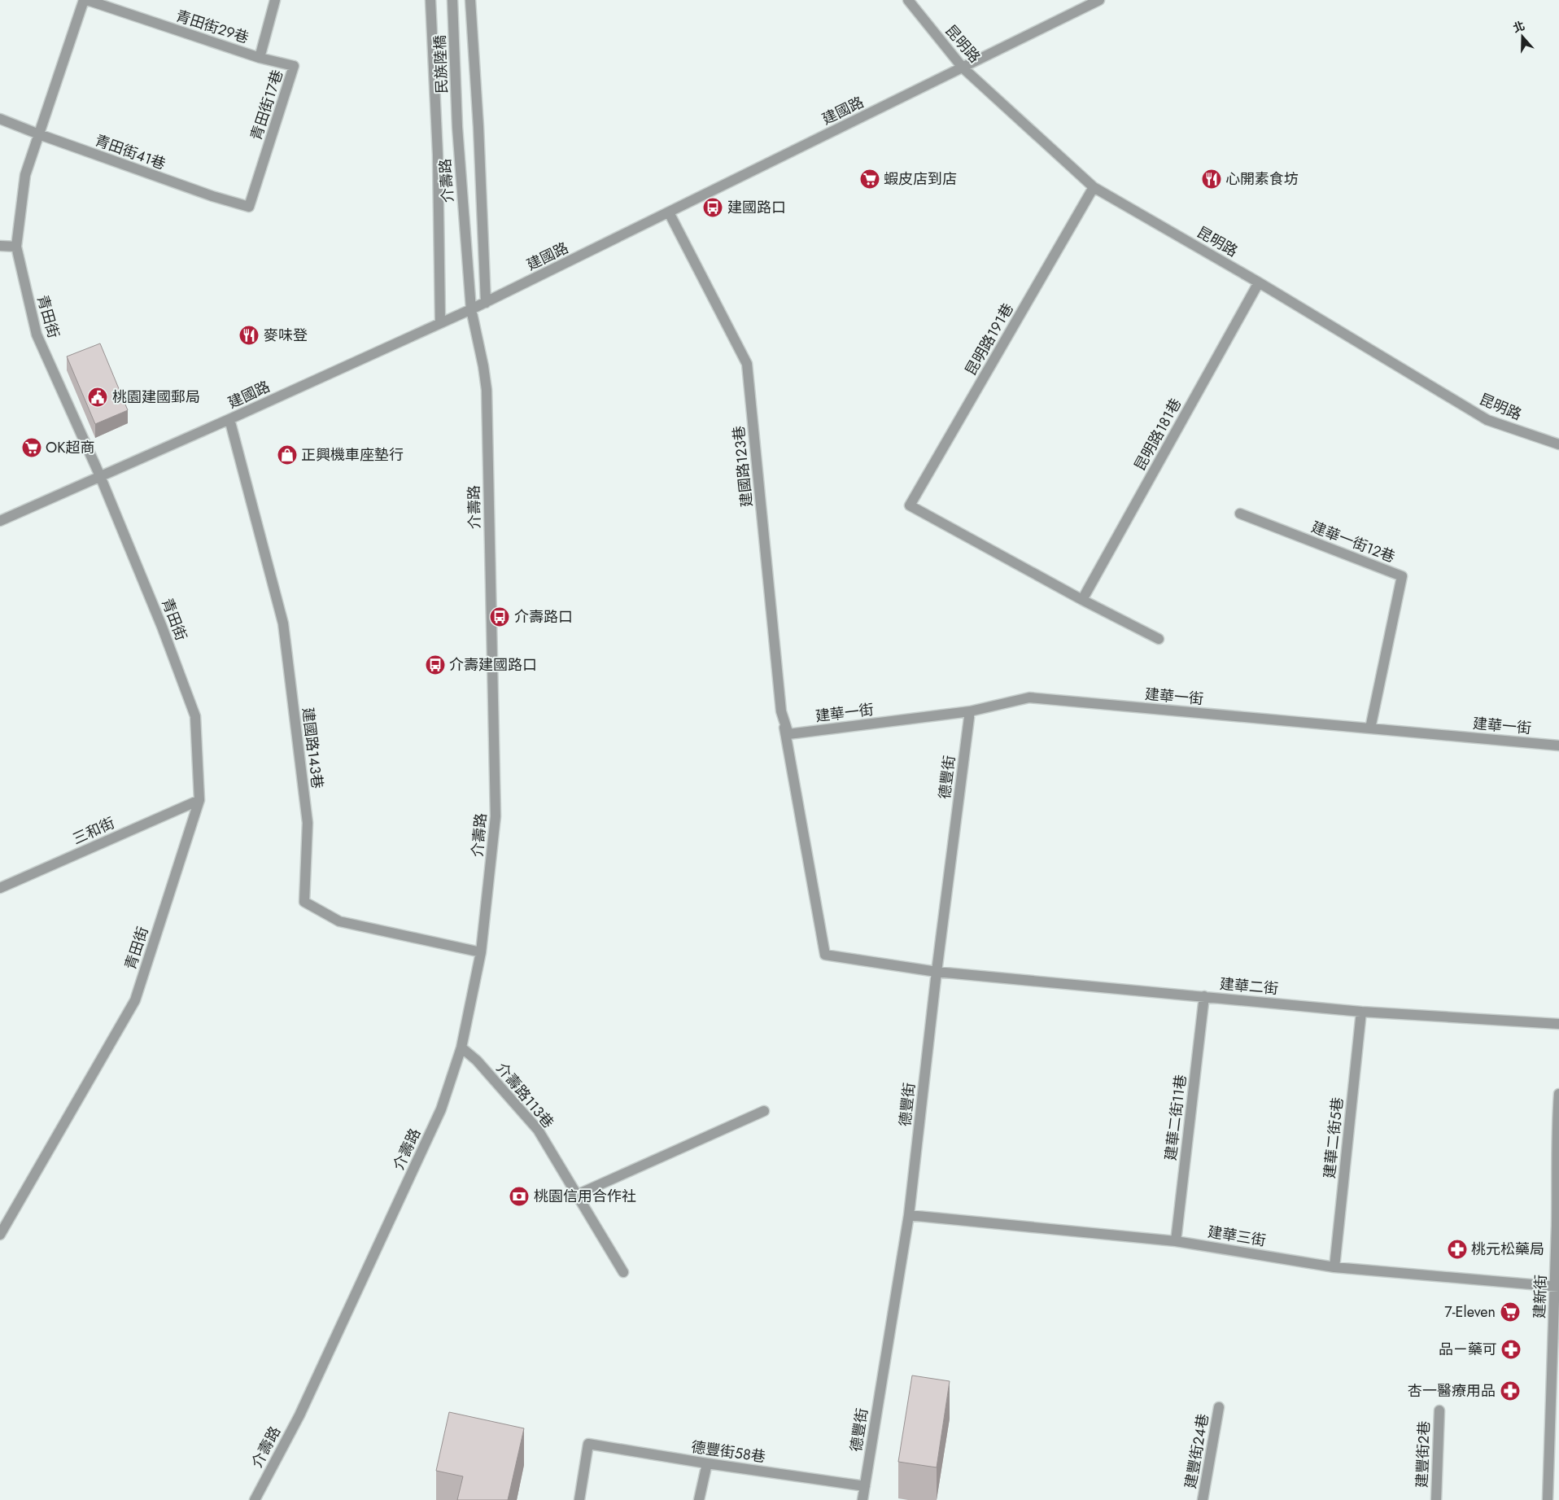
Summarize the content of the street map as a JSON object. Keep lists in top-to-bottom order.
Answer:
{
  "streets": {
    "street": [
      "青田街29巷",
      "昆明路",
      "民族陸橋",
      "青田街17巷",
      "建國路",
      "青田街41巷",
      "介壽路",
      "青田街",
      "昆明路191巷",
      "昆明路181巷",
      "建國路123巷",
      "建華一街12巷",
      "建華一街",
      "建國路143巷",
      "德豐街",
      "三和街",
      "建華二街",
      "介壽路113巷",
      "建華二街11巷",
      "建華二街5巷",
      "建華三街",
      "建新街",
      "建豐街24巷",
      "德豐街58巷",
      "建豐街2巷"
    ]
  },
  "crossings": [
    ["青田街29巷", "青田街17巷"],
    ["昆明路", "建國路"],
    ["昆明路", "昆明路191巷"],
    ["昆明路", "昆明路181巷"],
    ["民族陸橋", "介壽路"],
    ["青田街17巷", "青田街41巷"],
    ["建國路", "介壽路"],
    ["建國路", "青田街"],
    ["建國路", "建國路123巷"],
    ["建國路", "建國路143巷"],
    ["青田街41巷", "青田街"],
    ["介壽路", "建國路143巷"],
    ["介壽路", "介壽路113巷"],
    ["青田街", "三和街"],
    ["昆明路191巷", "昆明路181巷"],
    ["建國路123巷", "建華一街"],
    ["建國路123巷", "建華二街"],
    ["建華一街12巷", "建華一街"],
    ["建華一街", "德豐街"],
    ["德豐街", "建華二街"],
    ["德豐街", "建華三街"],
    ["德豐街", "德豐街58巷"],
    ["建華二街", "建華二街11巷"],
    ["建華二街", "建華二街5巷"],
    ["建華二街11巷", "建華三街"],
    ["建華二街5巷", "建華三街"],
    ["建華三街", "建新街"]
  ],
  "places": {
    "supermarket": ["蝦皮店到店", "OK超商", "7-Eleven"],
    "restaurant": ["心開素食坊", "麥味登"],
    "bus stop": ["建國路口", "介壽路口", "介壽建國路口"],
    "public building": ["桃園建國郵局"],
    "shop": ["正興機車座墊行"],
    "bank": ["桃園信用合作社"],
    "pharmacy": ["桃元松藥局", "品ㄧ藥可", "杏一醫療用品"]
  },
  "north": "top"
}
